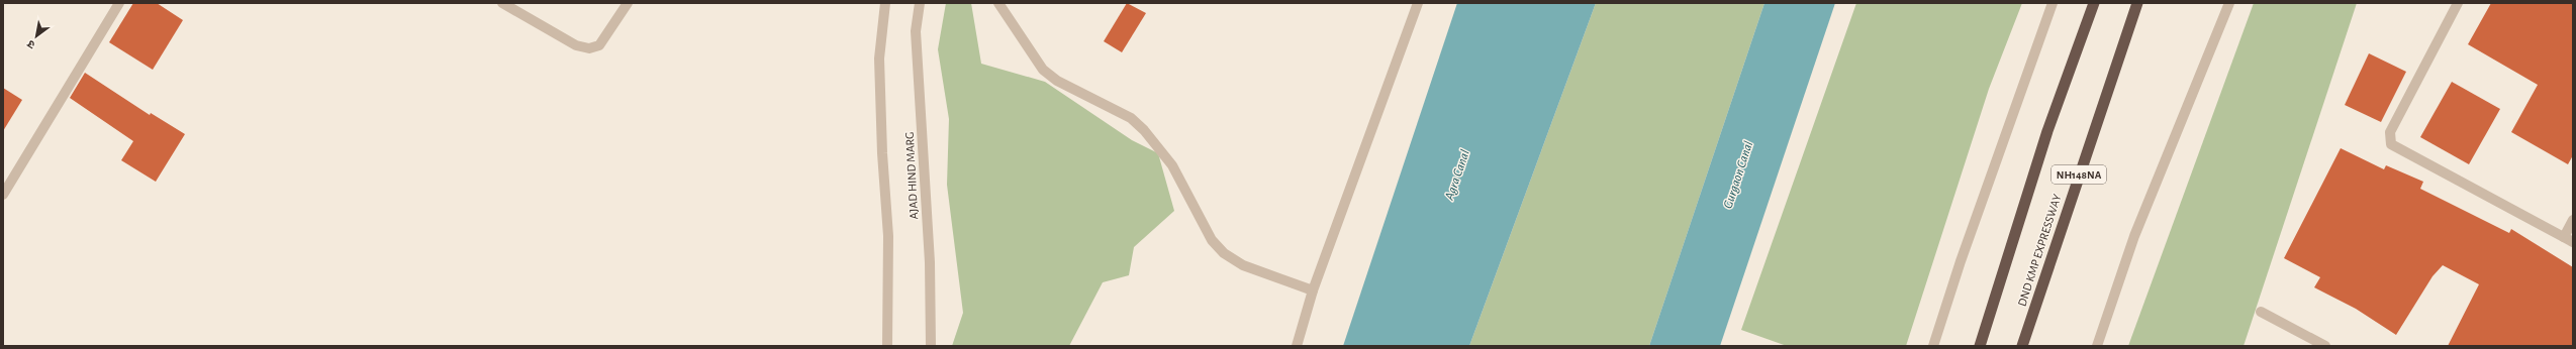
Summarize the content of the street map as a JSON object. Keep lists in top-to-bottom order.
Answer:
{
  "streets": {
    "highway": ["NH148NA", "DND KMP EXPRESSWAY"],
    "street": ["AJAD HIND MARG"]
  },
  "water": ["Agra Canal", "Gurgaon Canal"],
  "north": "bottom left"
}
